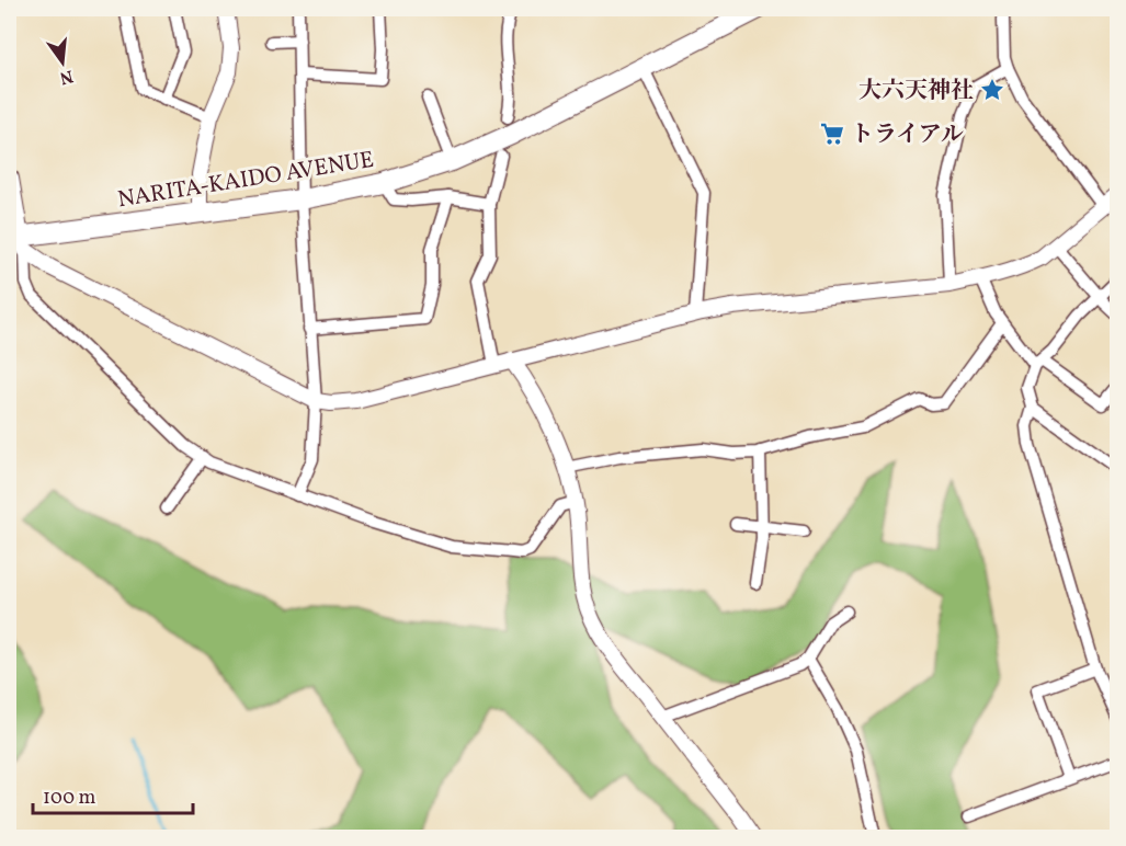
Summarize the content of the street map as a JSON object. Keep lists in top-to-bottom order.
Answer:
{
  "streets": {
    "main road": ["NARITA-KAIDO AVENUE"]
  },
  "places": {
    "place": ["大六天神社"],
    "supermarket": ["トライアル"]
  },
  "scale_bar": "100 m",
  "north": "bottom"
}
